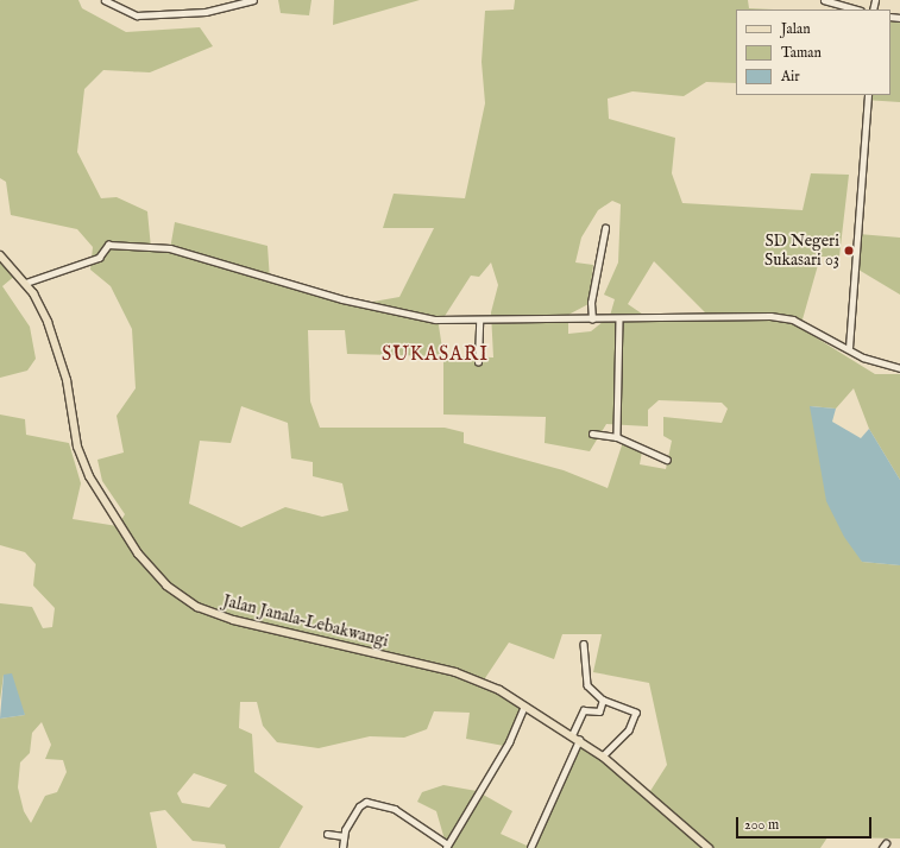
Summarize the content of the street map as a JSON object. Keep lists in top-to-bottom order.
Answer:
{
  "streets": {
    "main road": ["Jalan Janala–Lebakwangi"]
  },
  "districts": ["SUKASARI"],
  "places": ["SD Negeri Sukasari 03"],
  "legend": ["Jalan", "Taman", "Air"],
  "scale_bar": "200 m"
}
